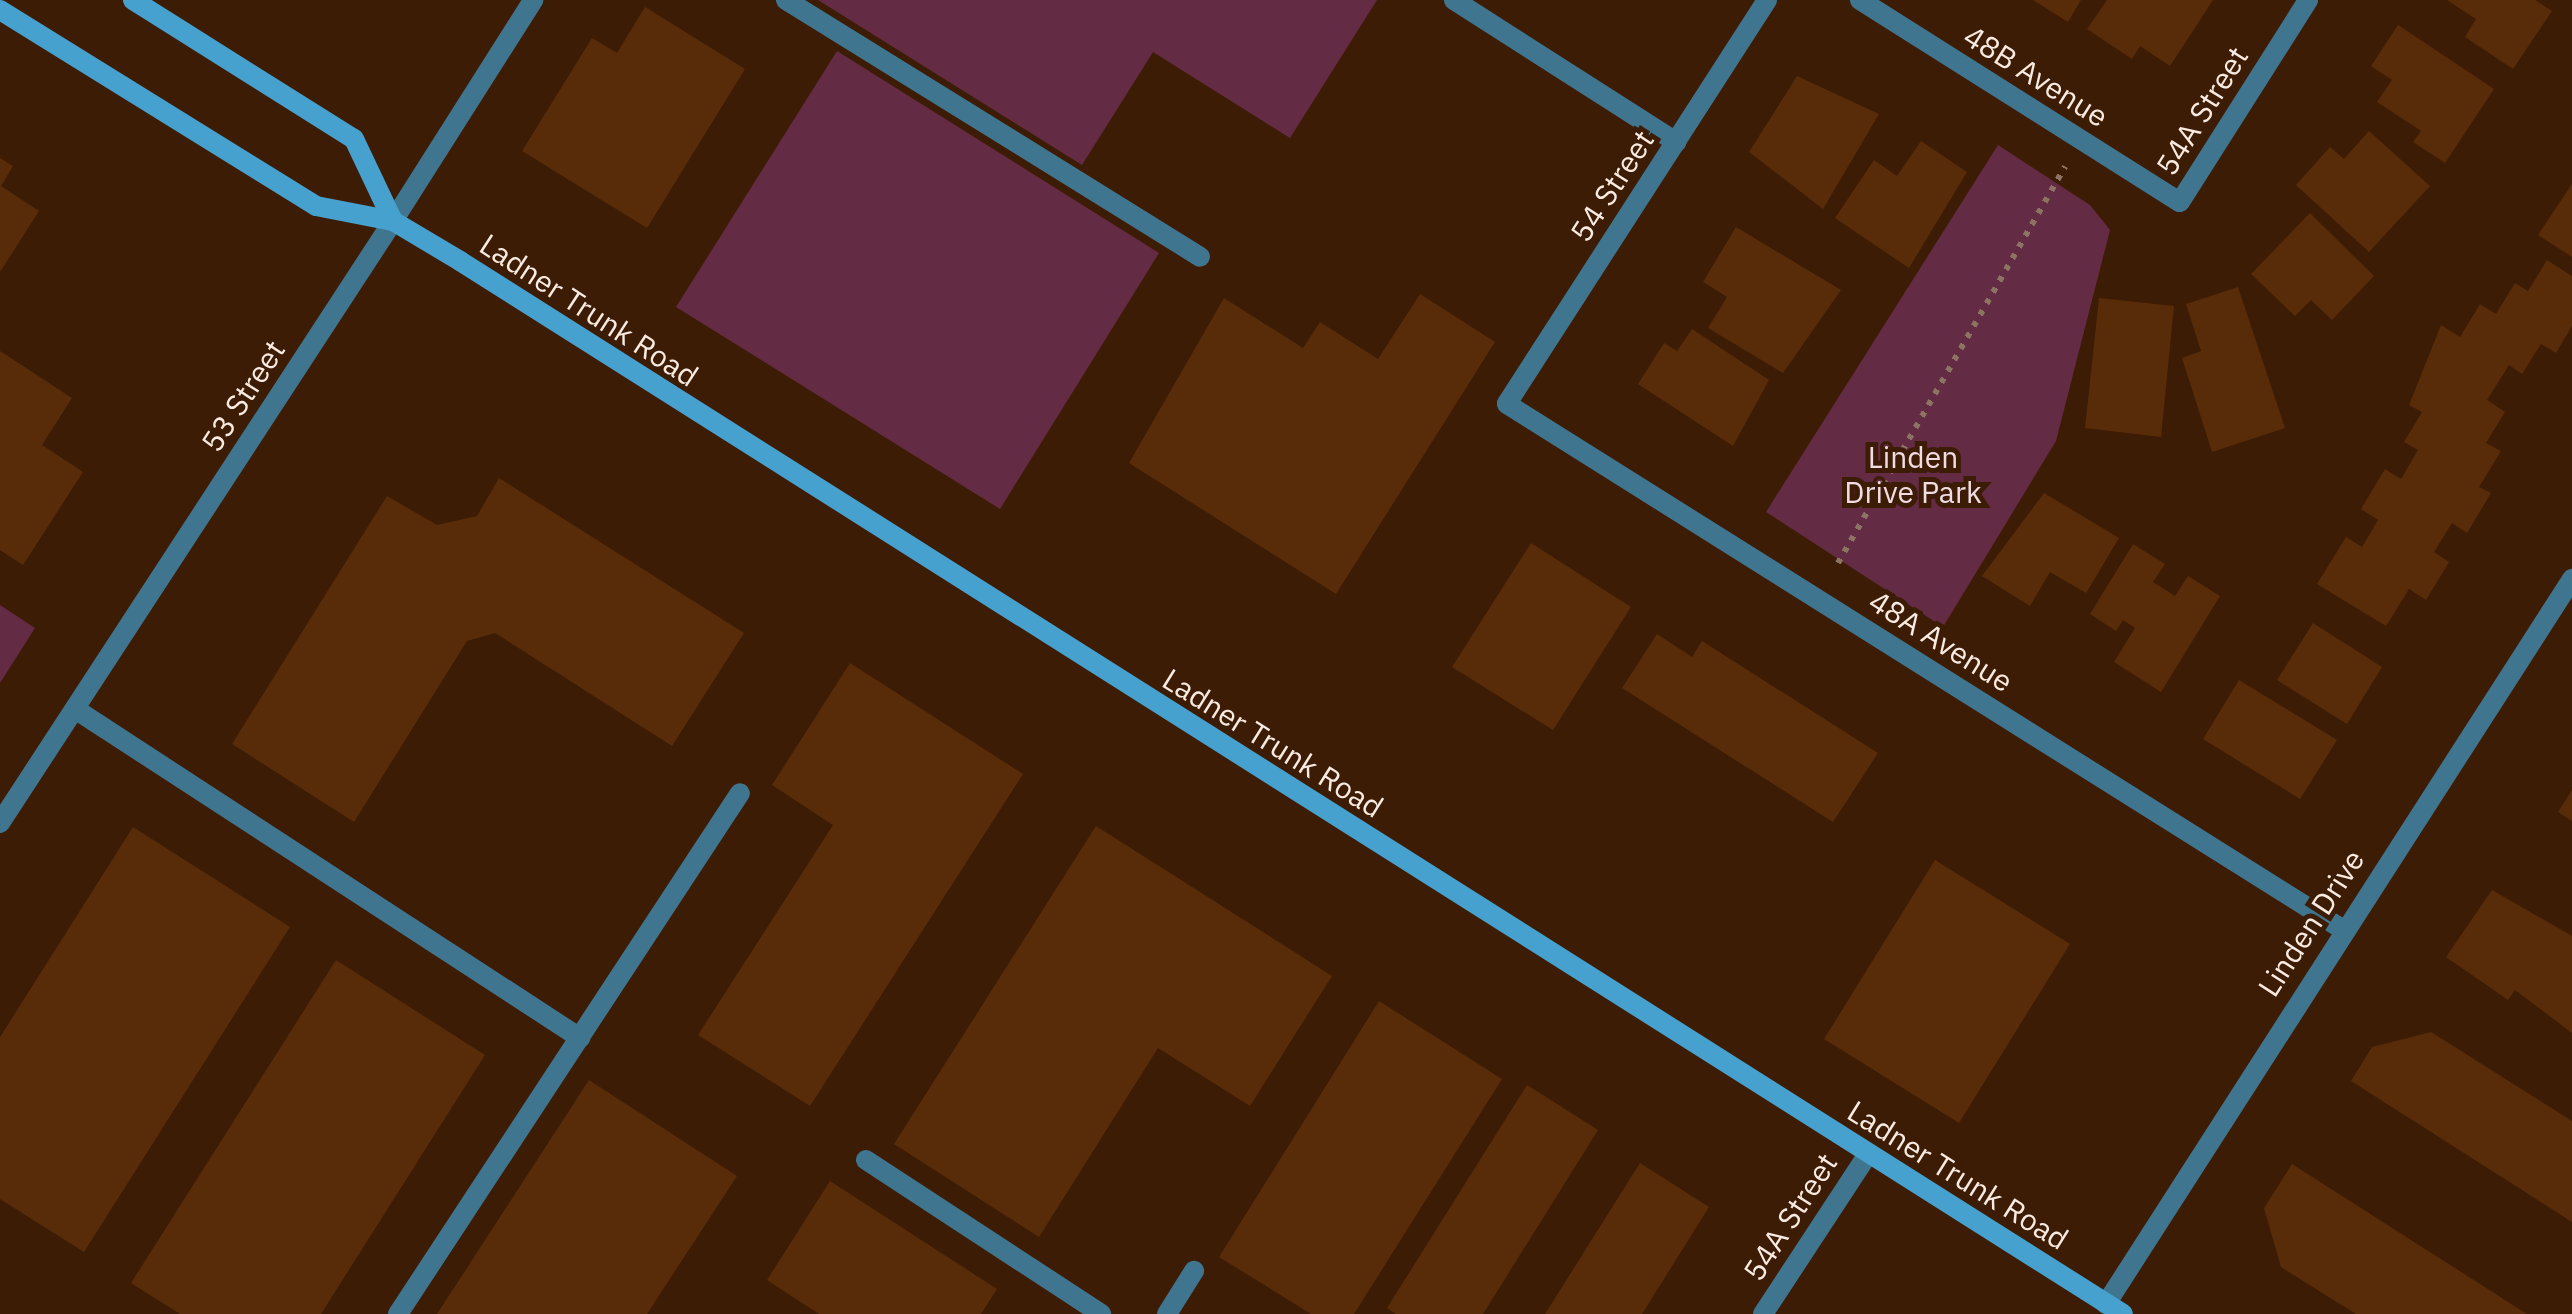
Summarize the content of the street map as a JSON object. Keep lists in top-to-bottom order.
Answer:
{
  "streets": {
    "main road": ["Ladner Trunk Road"],
    "street": [
      "48B Avenue",
      "54A Street",
      "54 Street",
      "53 Street",
      "48A Avenue",
      "Linden Drive"
    ]
  },
  "crossings": [
    ["48B Avenue", "54A Street"],
    ["54A Street", "Ladner Trunk Road"],
    ["54 Street", "48A Avenue"],
    ["Ladner Trunk Road", "53 Street"],
    ["Ladner Trunk Road", "Linden Drive"],
    ["48A Avenue", "Linden Drive"]
  ],
  "parks": ["Linden Drive Park"]
}
